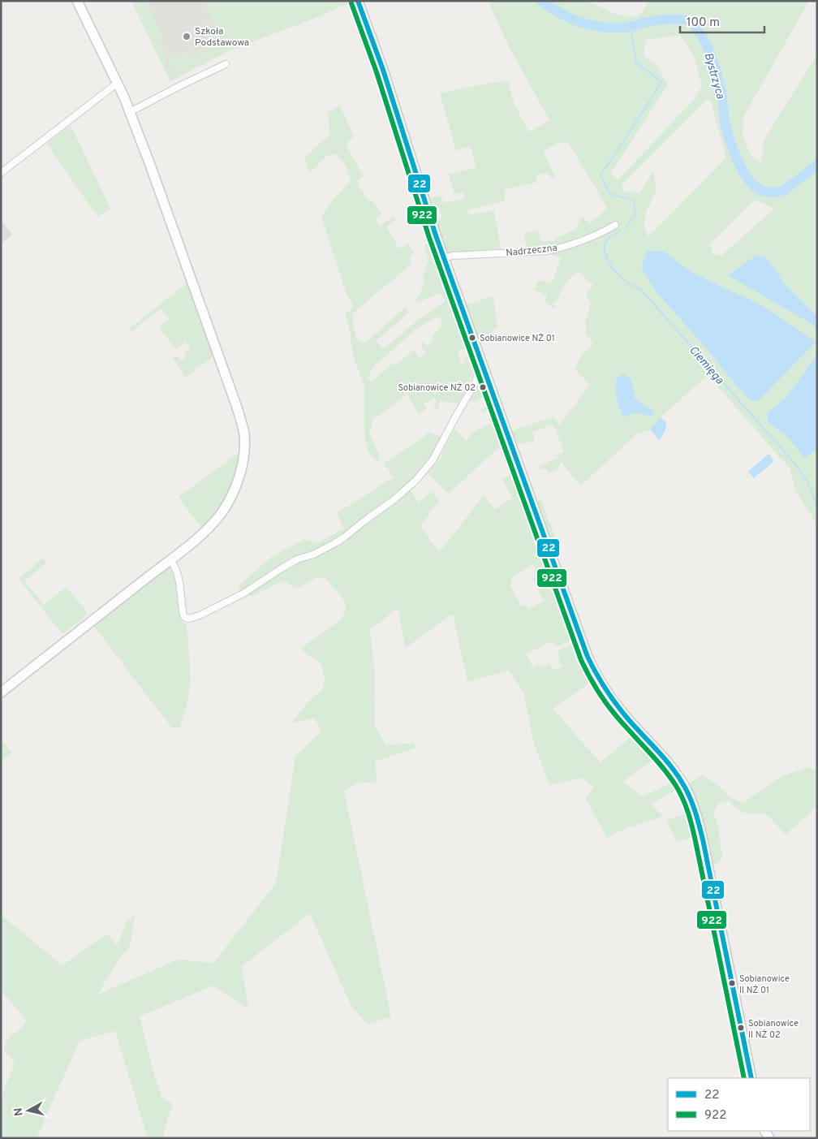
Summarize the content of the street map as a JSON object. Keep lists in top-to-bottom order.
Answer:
{
  "streets": {
    "street": ["Nadrzeczna"]
  },
  "water": ["Bystrzyca", "Ciemięga"],
  "places": [
    "Szkoła Podstawowa",
    "Sobianowice NŻ 01",
    "Sobianowice NŻ 02",
    "Sobianowice II NŻ 01",
    "Sobianowice II NŻ 02"
  ],
  "lines": ["transit line 22", "transit line 922"],
  "legend": ["22", "922"],
  "scale_bar": "100 m",
  "north": "left"
}
